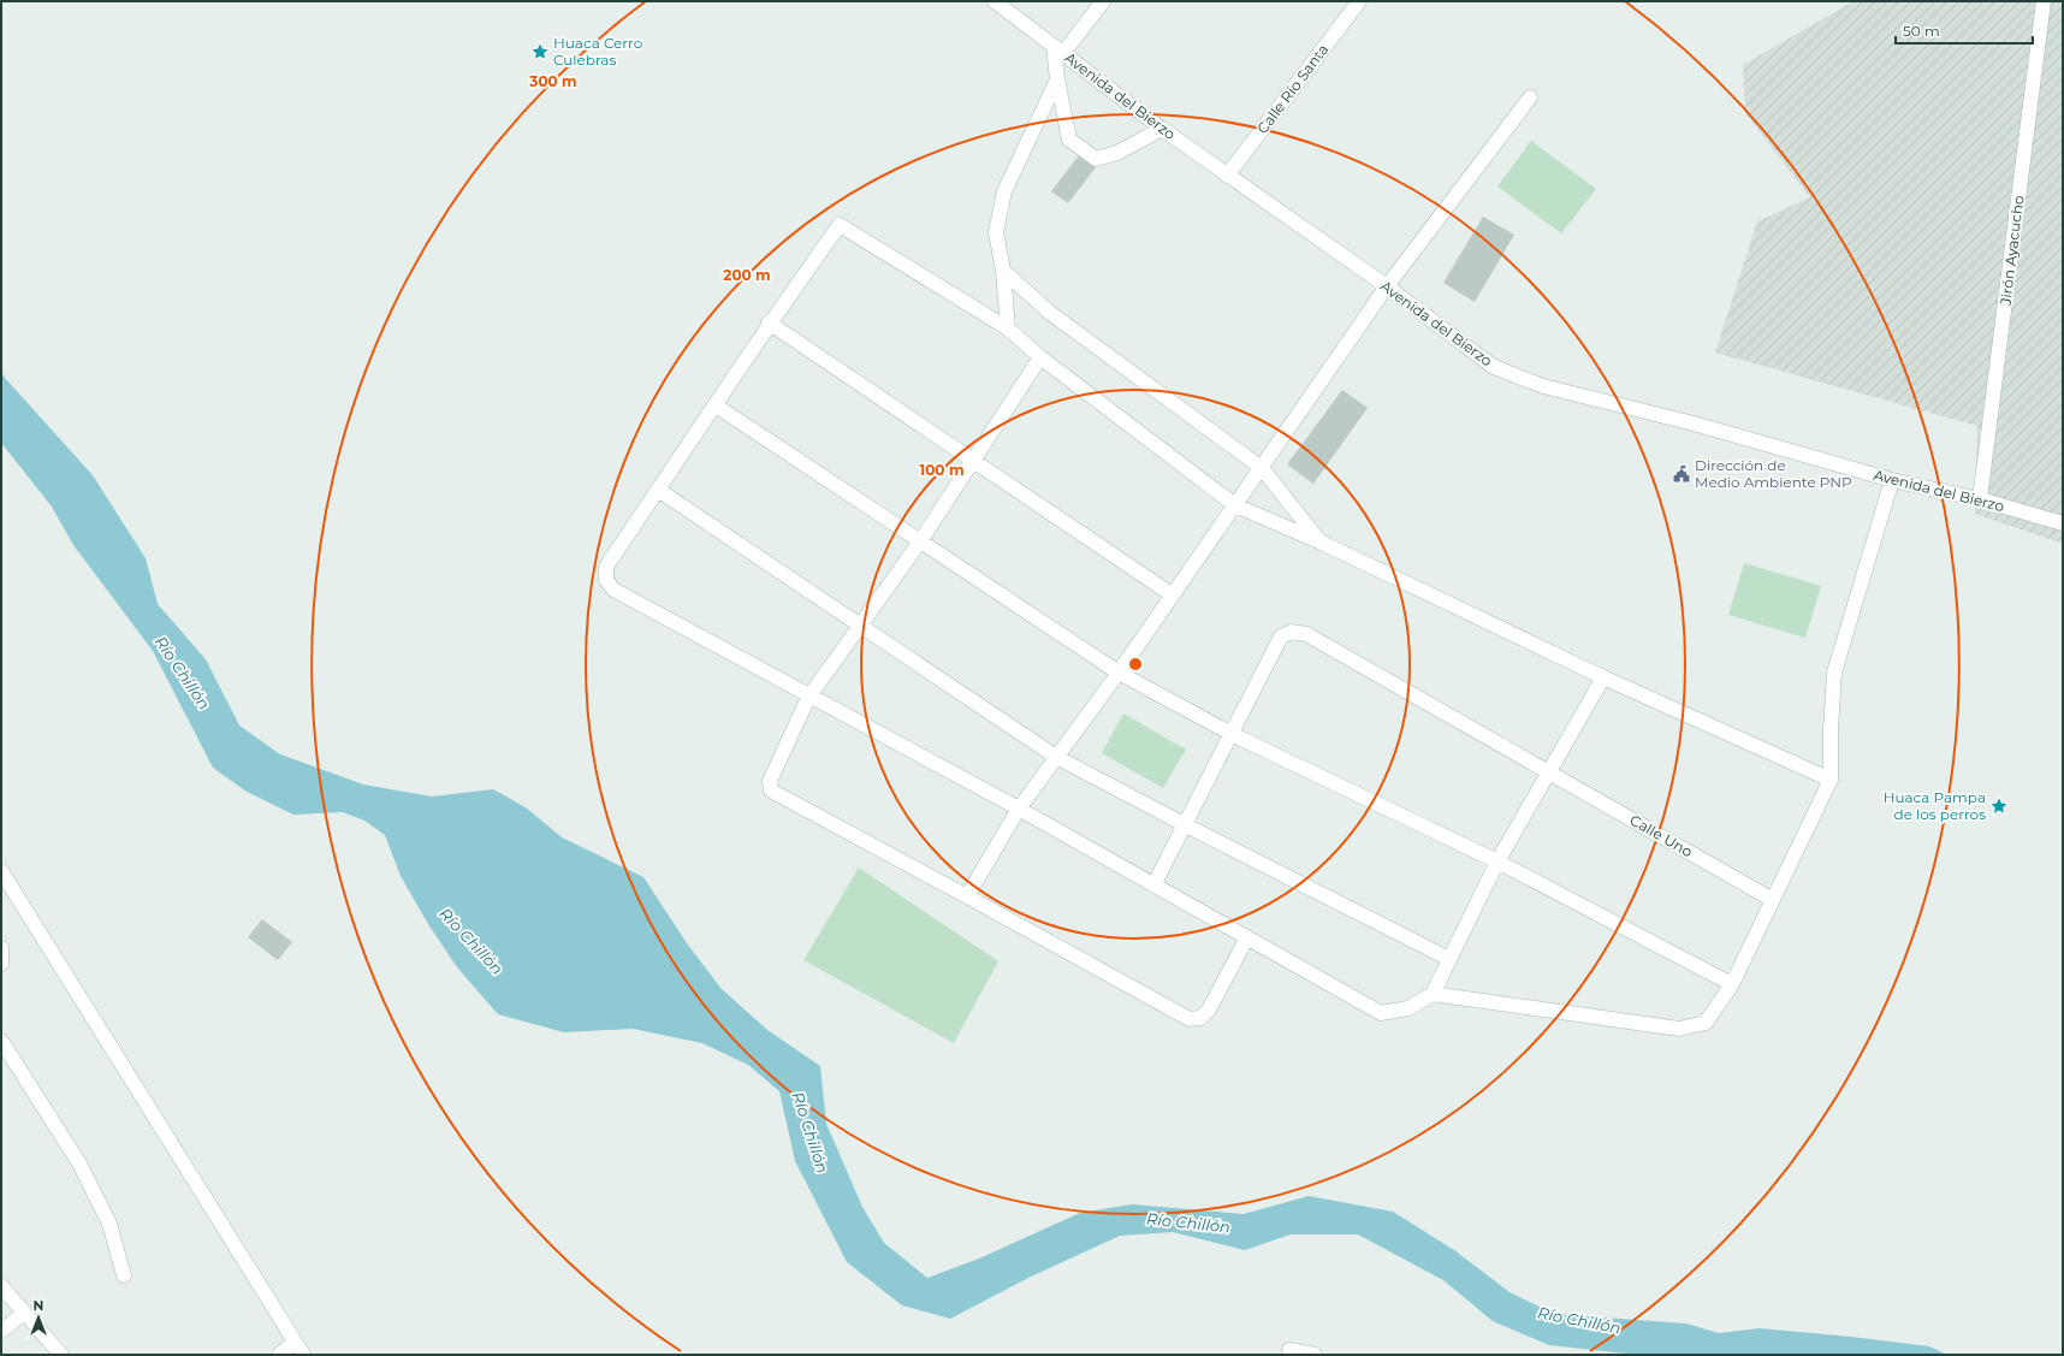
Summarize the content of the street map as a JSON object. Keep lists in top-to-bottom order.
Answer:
{
  "streets": {
    "street": [
      "Calle Río Santa",
      "Avenida del Bierzo",
      "Jirón Ayacucho",
      "Calle Uno"
    ]
  },
  "crossings": [
    ["Calle Río Santa", "Avenida del Bierzo"],
    ["Avenida del Bierzo", "Jirón Ayacucho"]
  ],
  "water": ["Río Chillón"],
  "places": {
    "place": ["Huaca Cerro Culebras", "Huaca Pampa de los perros"],
    "public building": ["Dirección de Medio Ambiente PNP"]
  },
  "scale_bar": "50 m",
  "north": "top",
  "rings": ["300 m", "200 m", "100 m"]
}
